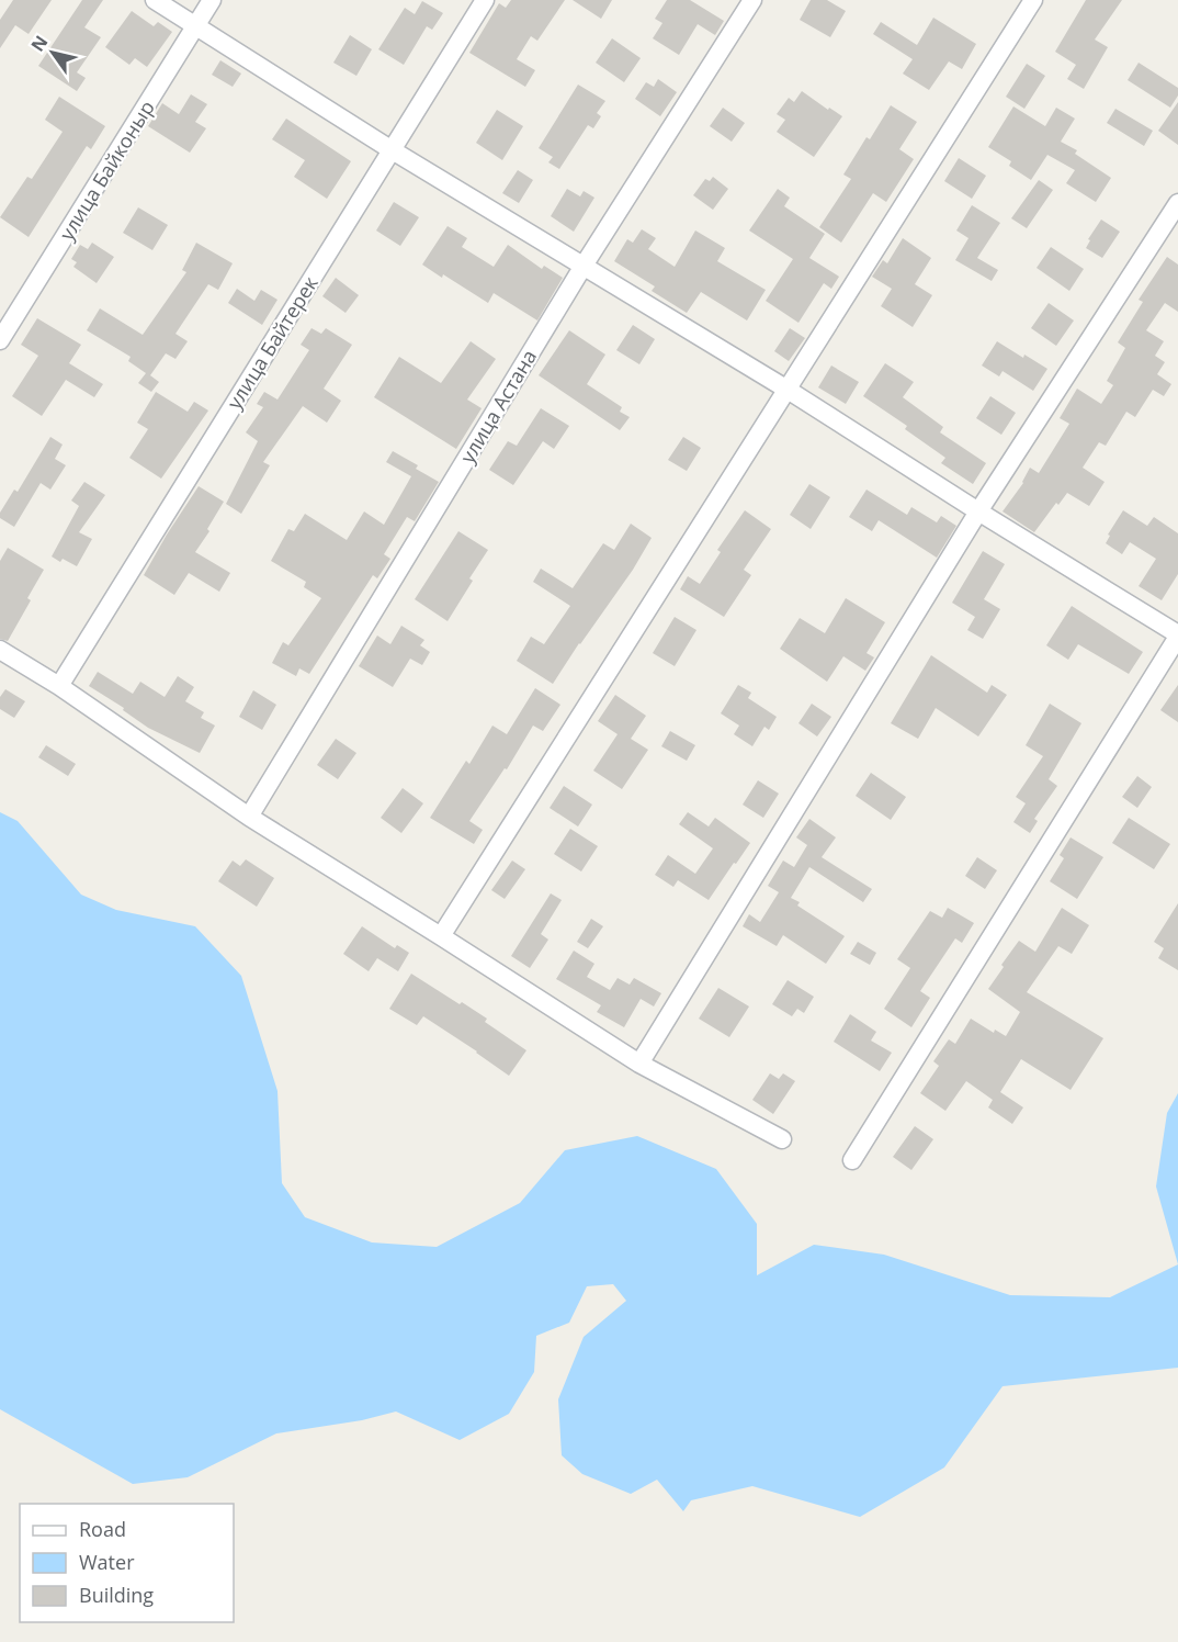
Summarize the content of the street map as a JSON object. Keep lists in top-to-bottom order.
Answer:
{
  "streets": {
    "street": ["улица Байконыр", "улица Байтерек", "улица Астана"]
  },
  "legend": ["Road", "Water", "Building"],
  "north": "top left"
}
